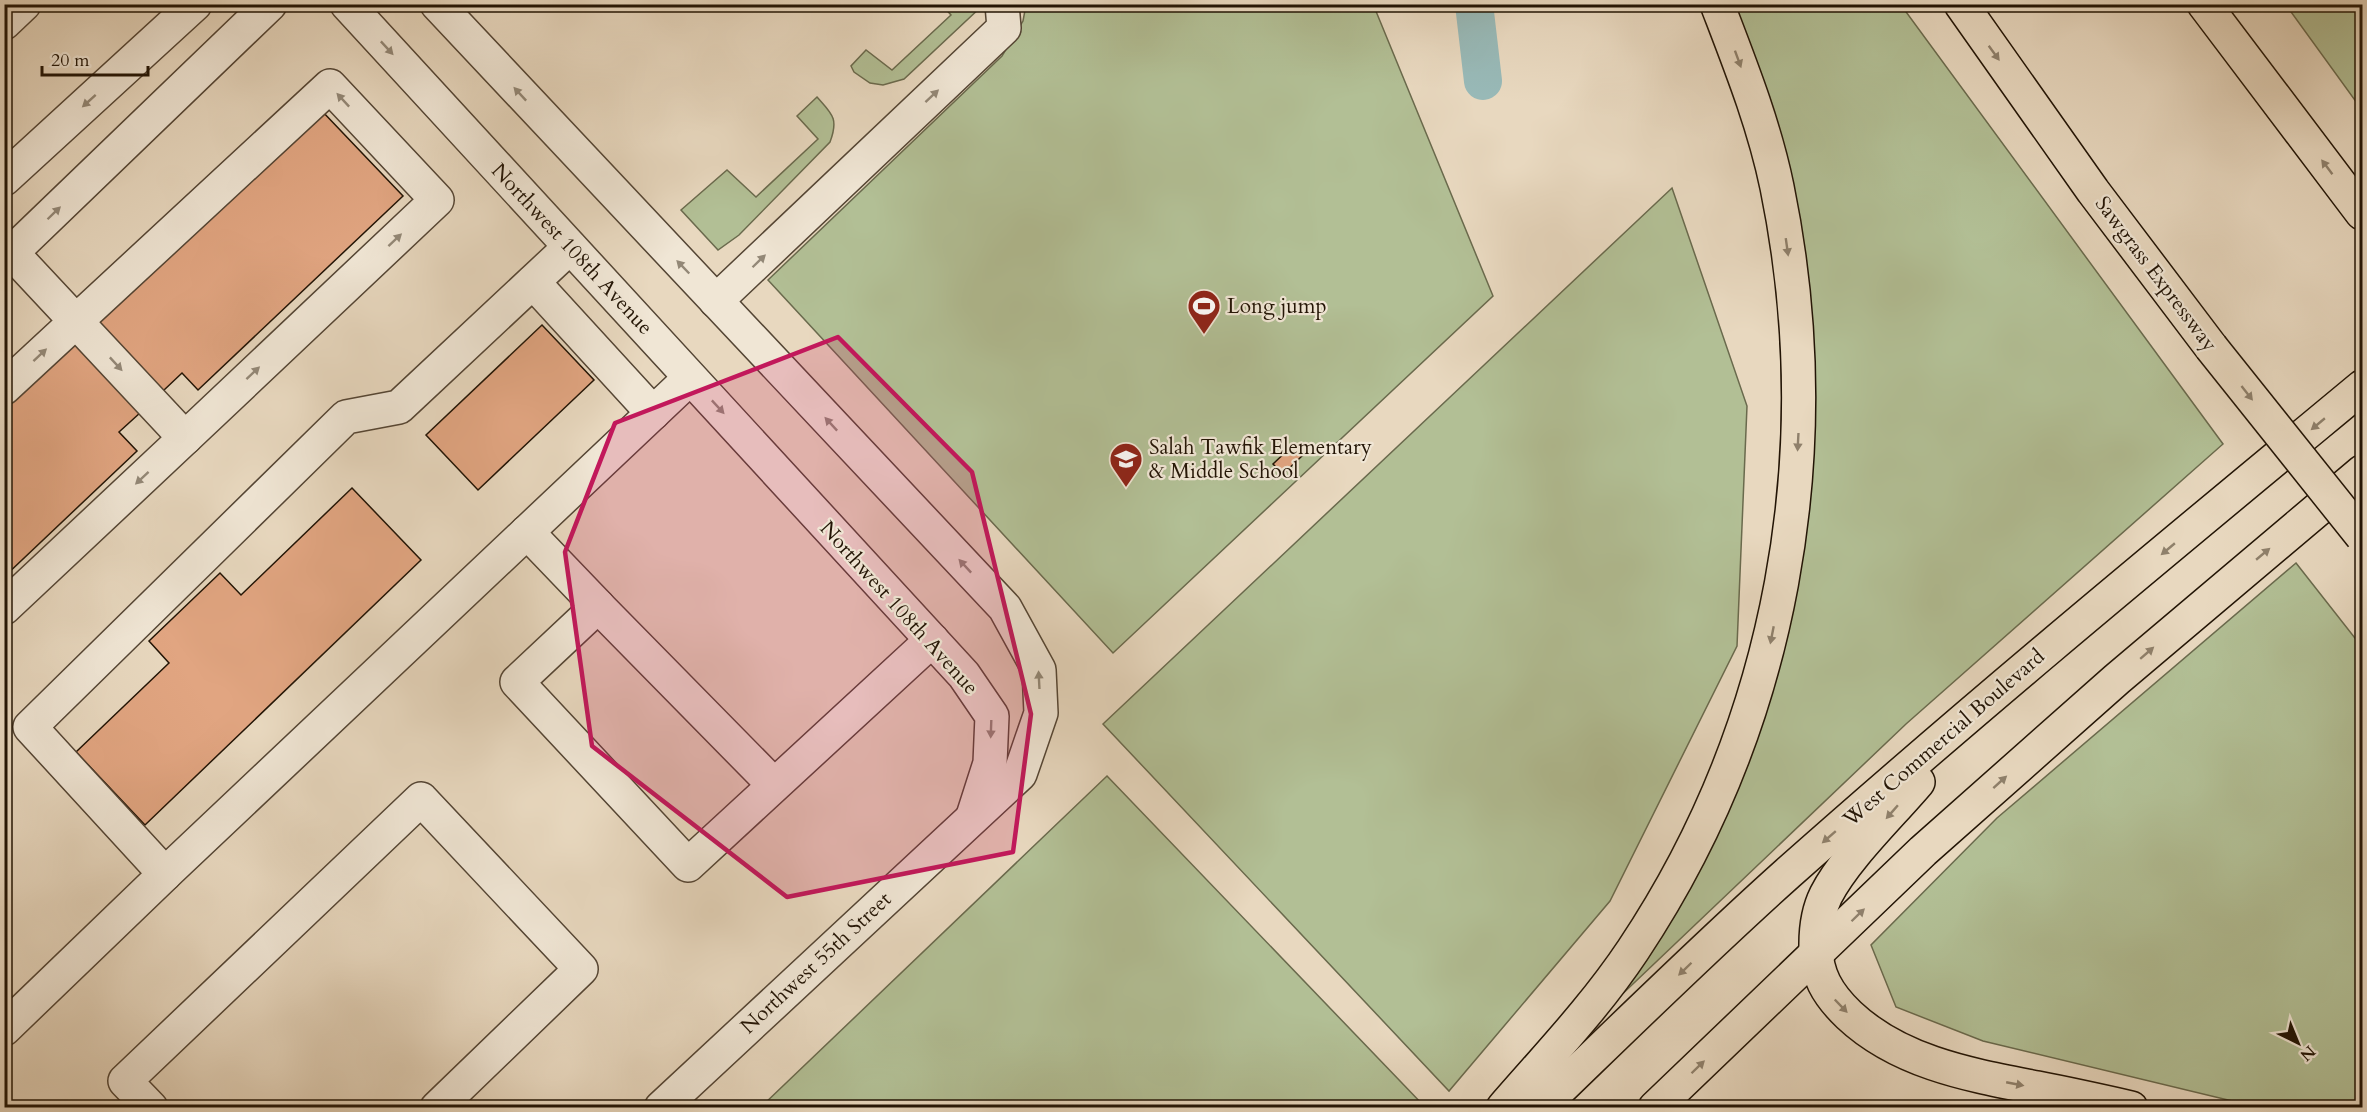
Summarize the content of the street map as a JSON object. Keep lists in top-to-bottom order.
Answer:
{
  "streets": {
    "highway": ["Sawgrass Expressway", "West Commercial Boulevard"],
    "street": ["Northwest 108th Avenue", "Northwest 55th Street"]
  },
  "crossings": [
    ["Northwest 108th Avenue", "Northwest 55th Street"]
  ],
  "places": {
    "sports": ["Long jump"],
    "school or university": ["Salah Tawfik Elementary & Middle School"]
  },
  "scale_bar": "20 m",
  "north": "bottom right"
}
